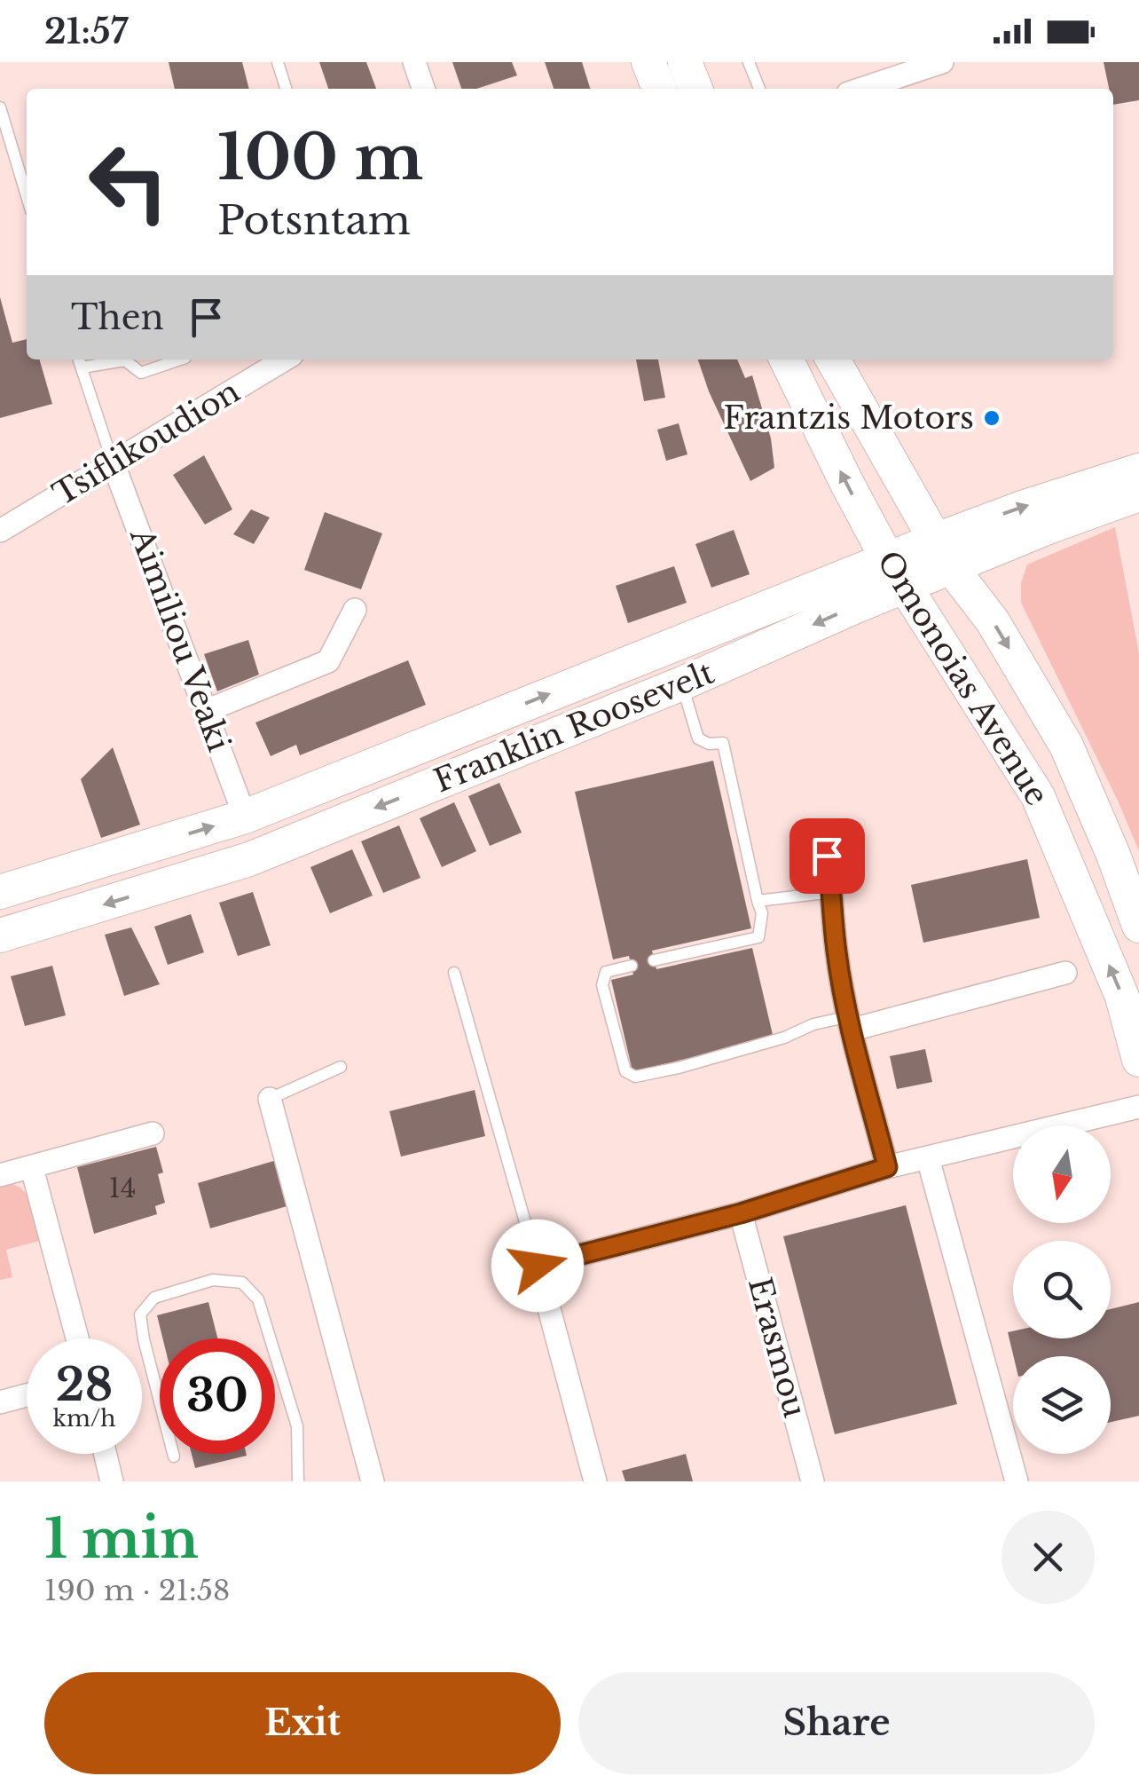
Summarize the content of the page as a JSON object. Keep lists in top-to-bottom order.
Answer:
{
  "streets": {
    "main road": ["Omonoias Avenue", "Franklin Roosevelt"],
    "street": ["Tsiflikoudion", "Aimiliou Veaki", "Erasmou"]
  },
  "crossings": [
    ["Tsiflikoudion", "Aimiliou Veaki"],
    ["Aimiliou Veaki", "Franklin Roosevelt"],
    ["Omonoias Avenue", "Franklin Roosevelt"]
  ],
  "places": ["Frantzis Motors"],
  "house_numbers": ["14"],
  "north": "bottom",
  "page": {
    "status": "21:57",
    "turn": ["100 m", "Potsntam"],
    "then": "Then",
    "speed": "28 km/h",
    "limit": "30",
    "heading": ["1 min", "190 m · 21:58"],
    "buttons": ["Exit", "Share"]
  }
}
